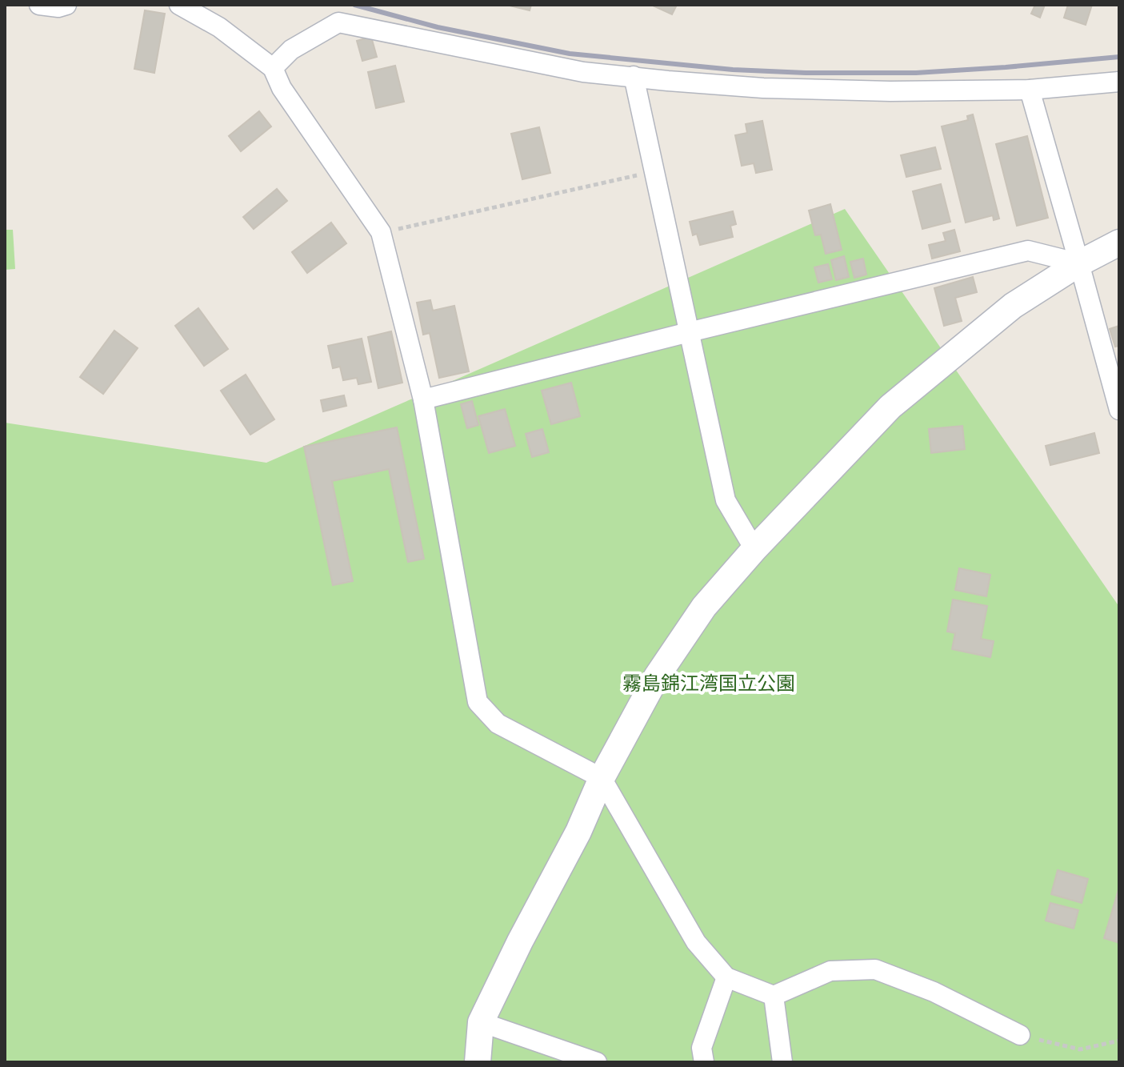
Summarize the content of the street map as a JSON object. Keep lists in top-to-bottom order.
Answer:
{
  "parks": ["霧島錦江湾国立公園"]
}
